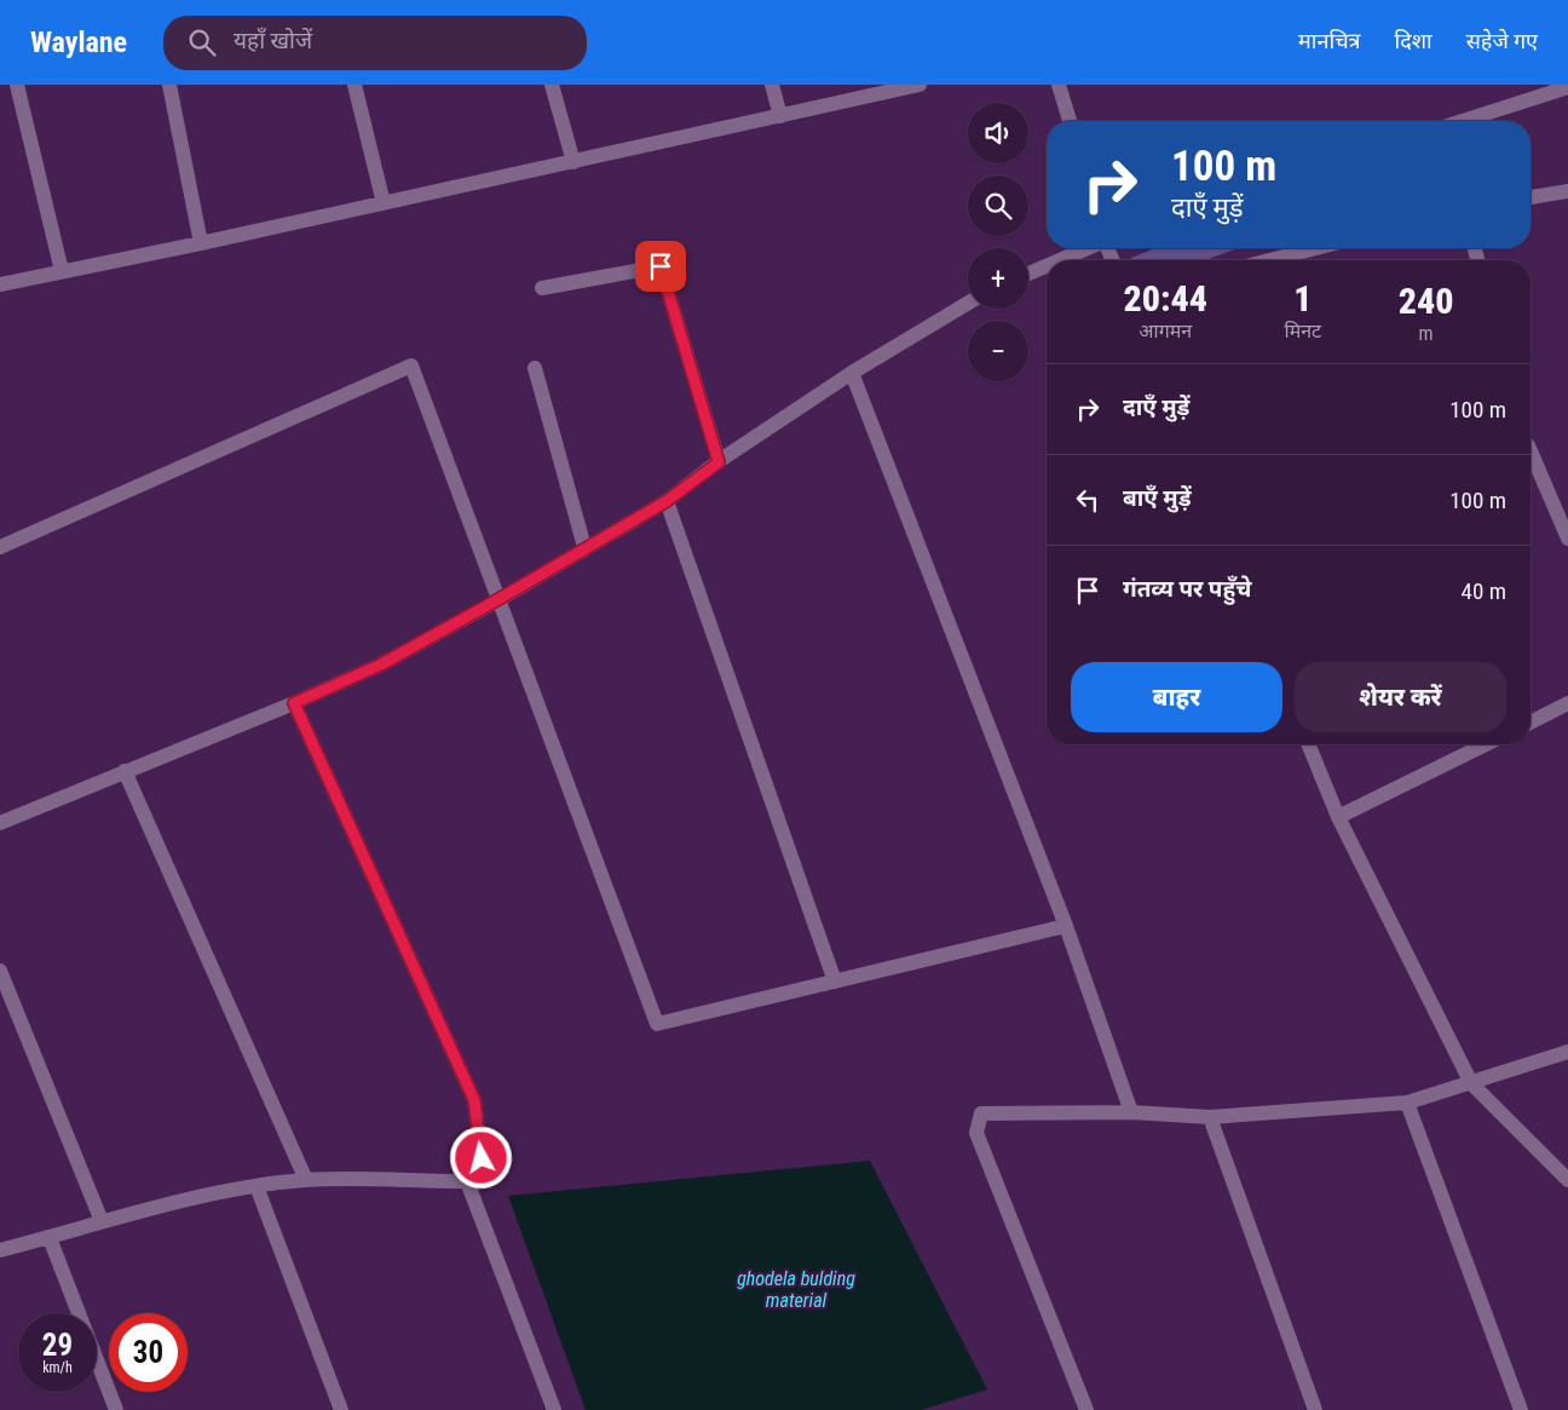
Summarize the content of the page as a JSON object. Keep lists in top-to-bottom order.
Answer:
{
  "water": ["ghodela bulding material"],
  "page": {
    "header": "Waylane",
    "search": "यहाँ खोजें",
    "nav": ["मानचित्र", "दिशा", "सहेजे गए"],
    "map_buttons": ["+", "−"],
    "turn": ["100 m", "दाएँ मुड़ें"],
    "eta": [
      "20:44",
      "आगमन",
      "1",
      "मिनट",
      "240",
      "m"
    ],
    "list": [
      {
        "name": "दाएँ मुड़ें",
        "value": "100 m"
      },
      {
        "name": "बाएँ मुड़ें",
        "value": "100 m"
      },
      {
        "name": "गंतव्य पर पहुँचे",
        "value": "40 m"
      }
    ],
    "buttons": ["बाहर", "शेयर करें"],
    "speed": "29 km/h",
    "limit": "30"
  }
}
